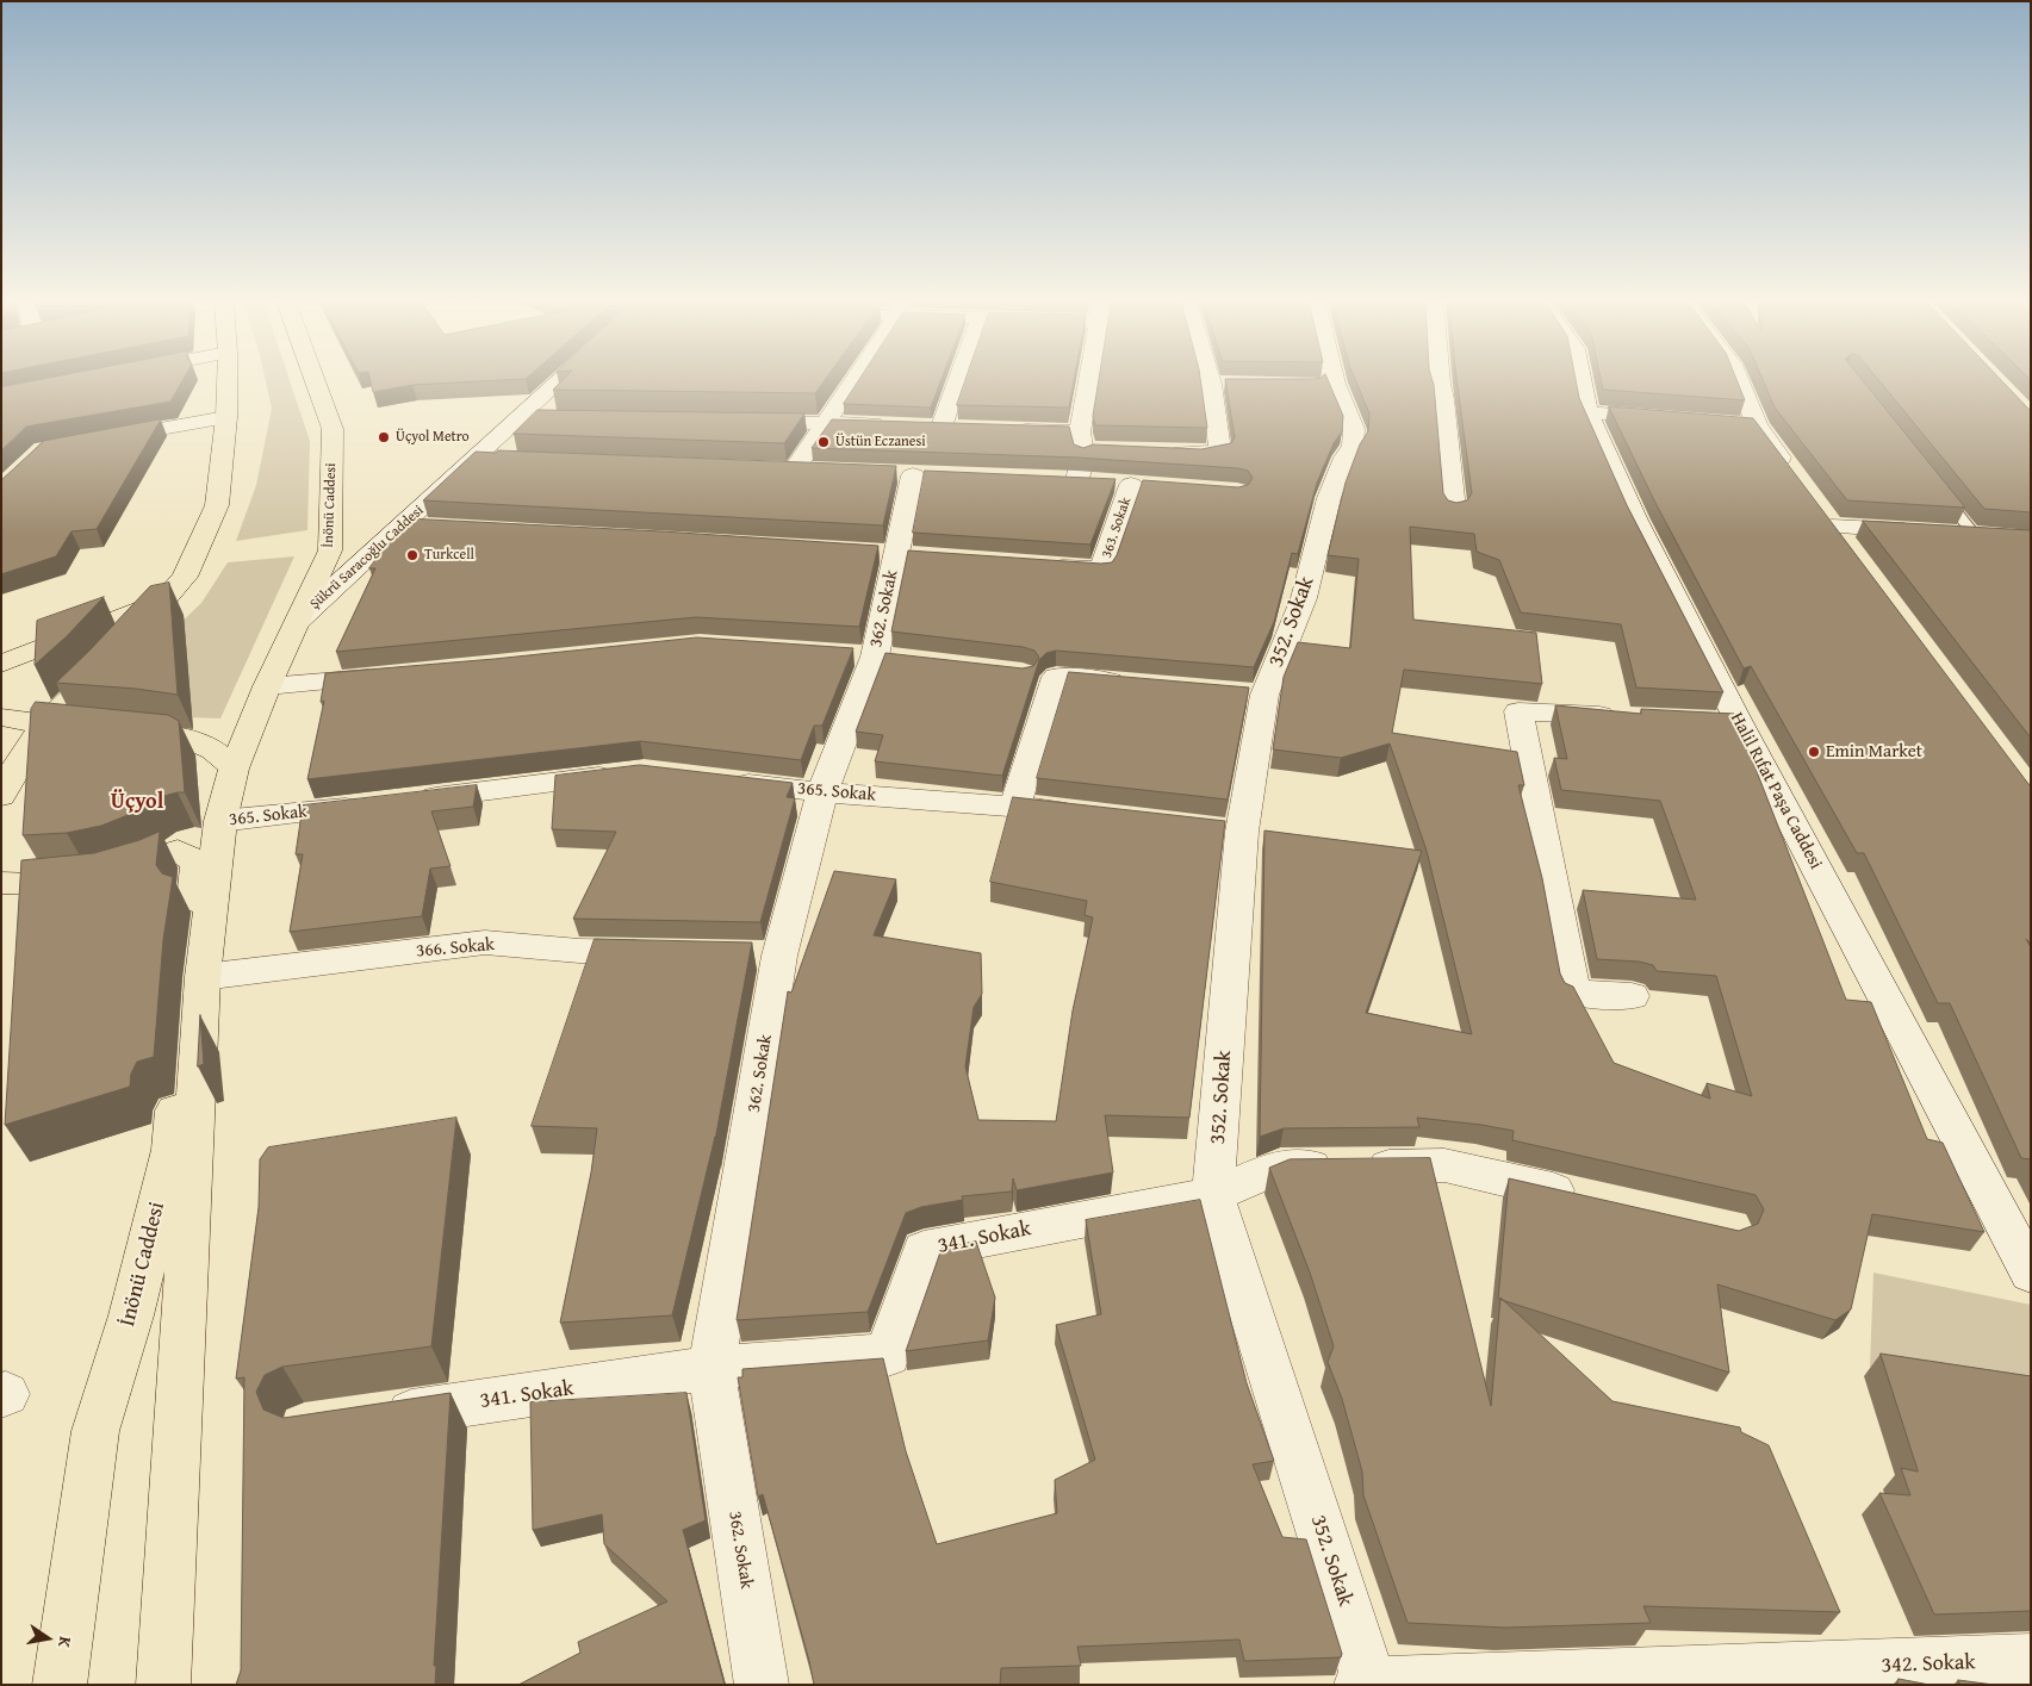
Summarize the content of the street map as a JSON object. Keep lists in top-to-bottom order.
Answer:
{
  "streets": {
    "main road": ["İnönü Caddesi"],
    "street": [
      "363. Sokak",
      "Şükrü Saracoğlu Caddesi",
      "362. Sokak",
      "352. Sokak",
      "Halil Rıfat Paşa Caddesi",
      "365. Sokak",
      "366. Sokak",
      "341. Sokak",
      "342. Sokak"
    ]
  },
  "crossings": [
    ["İnönü Caddesi", "Şükrü Saracoğlu Caddesi"],
    ["İnönü Caddesi", "365. Sokak"],
    ["İnönü Caddesi", "366. Sokak"],
    ["362. Sokak", "365. Sokak"],
    ["362. Sokak", "341. Sokak"],
    ["352. Sokak", "341. Sokak"],
    ["352. Sokak", "342. Sokak"]
  ],
  "districts": ["Üçyol"],
  "places": [
    "Üçyol Metro",
    "Üstün Eczanesi",
    "Turkcell",
    "Emin Market"
  ],
  "north": "right"
}
